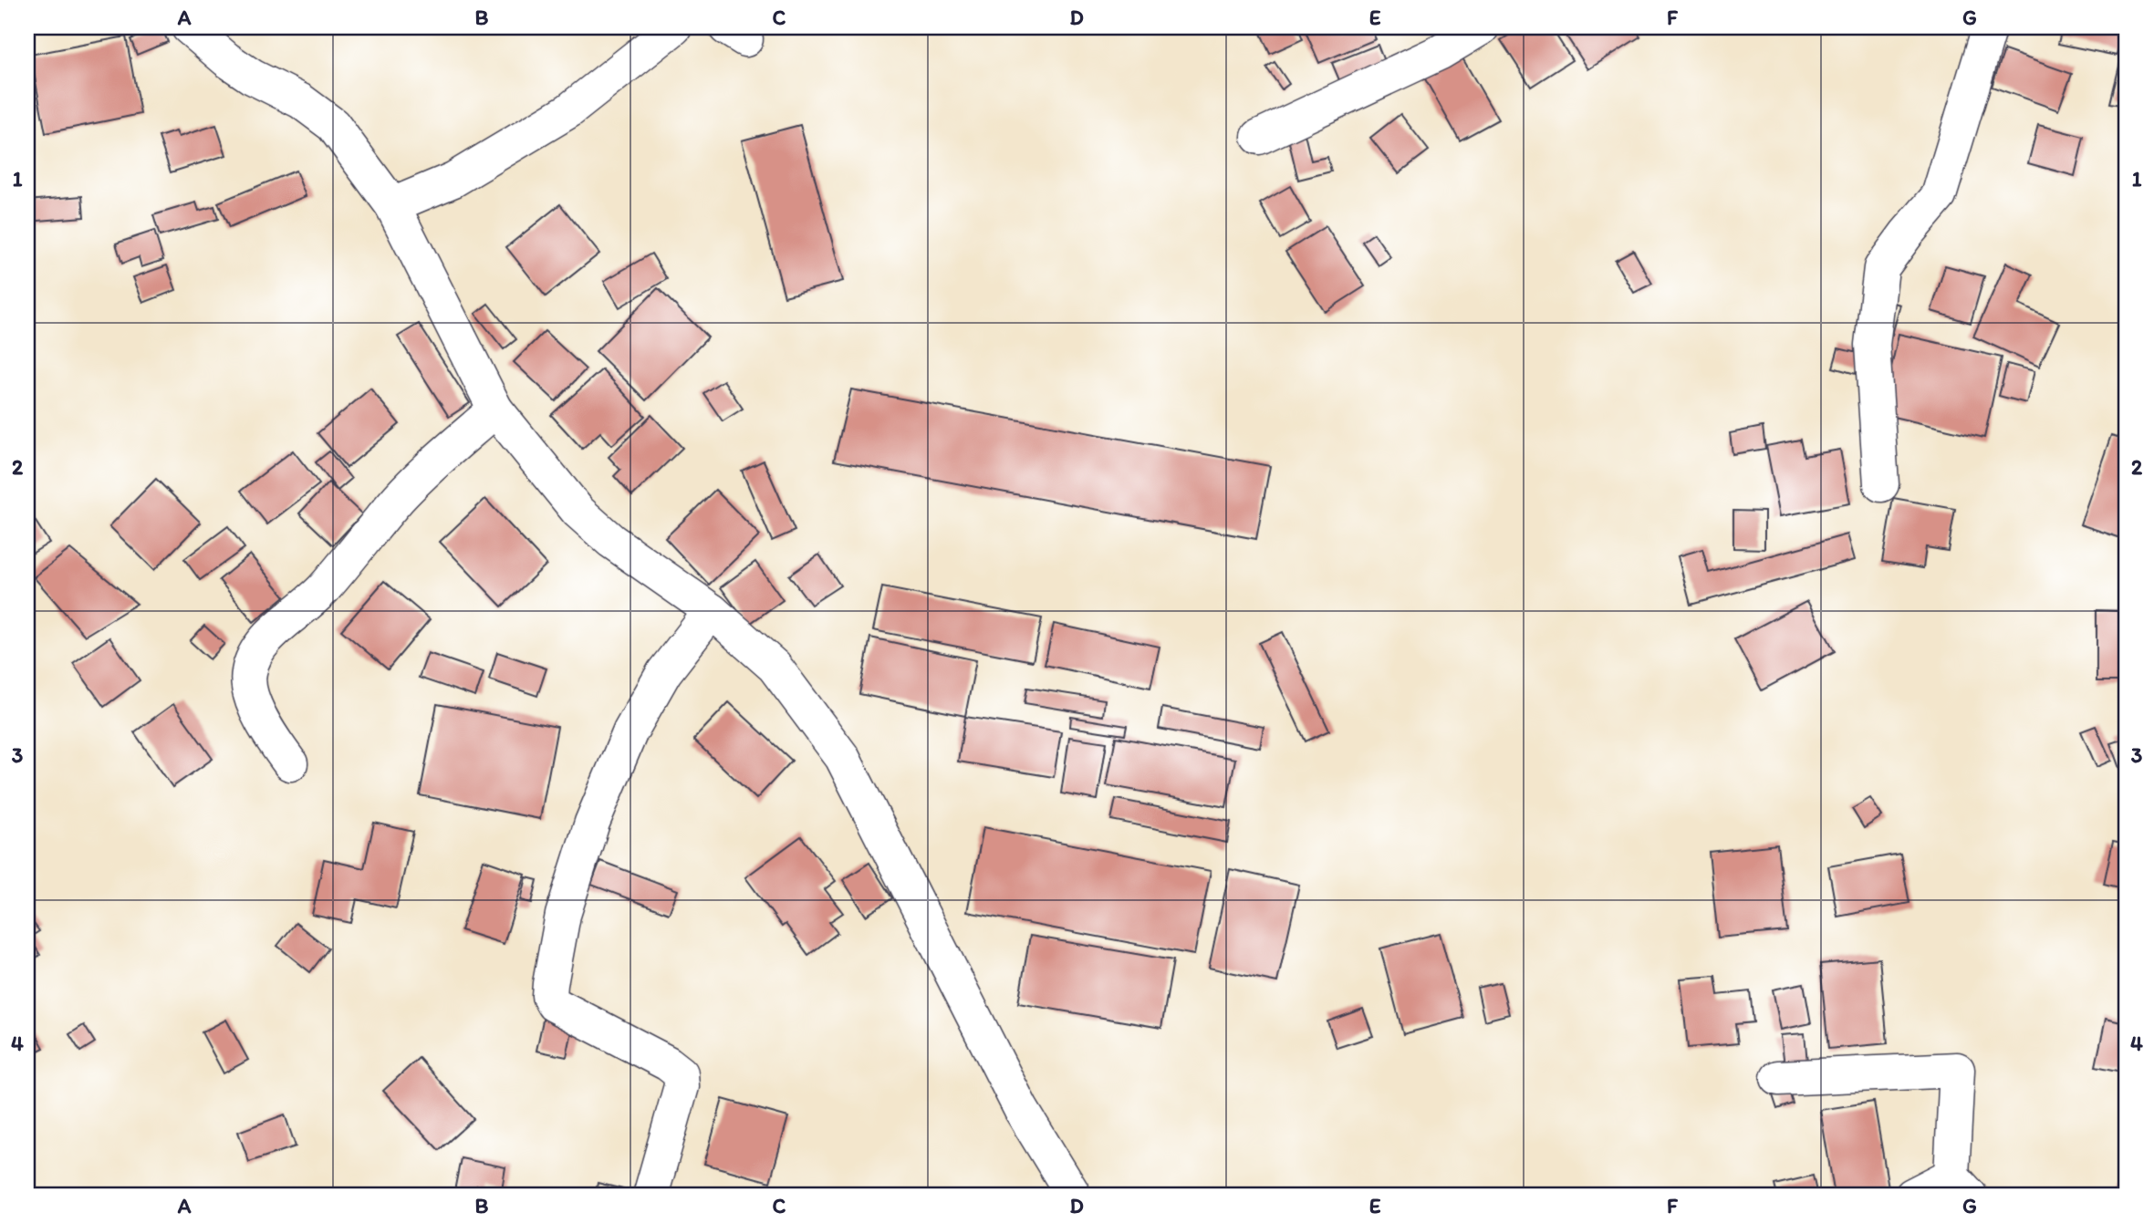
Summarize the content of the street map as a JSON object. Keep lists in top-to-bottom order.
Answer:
{
  "grid": {
    "columns": [
      "A",
      "B",
      "C",
      "D",
      "E",
      "F",
      "G"
    ],
    "rows": [
      "1",
      "2",
      "3",
      "4"
    ]
  }
}
